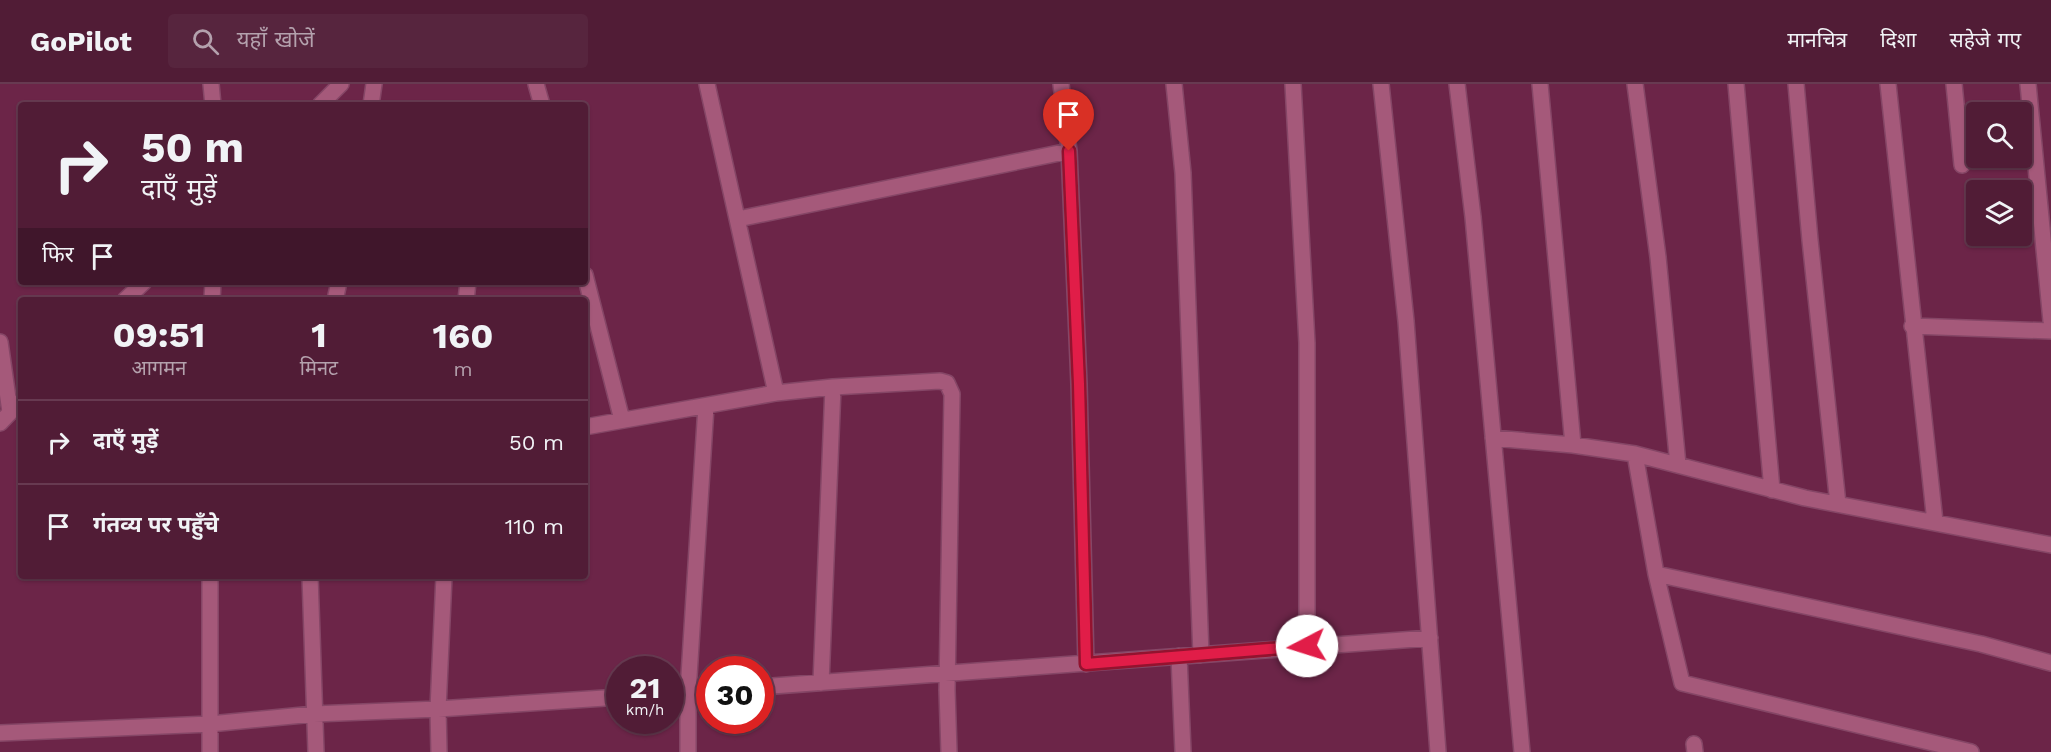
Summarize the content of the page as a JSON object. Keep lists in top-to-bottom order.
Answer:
{
  "page": {
    "header": "GoPilot",
    "search": "यहाँ खोजें",
    "nav": ["मानचित्र", "दिशा", "सहेजे गए"],
    "turn": ["50 m", "दाएँ मुड़ें"],
    "then": "फिर",
    "eta": [
      "09:51",
      "आगमन",
      "1",
      "मिनट",
      "160",
      "m"
    ],
    "list": [
      {
        "name": "दाएँ मुड़ें",
        "value": "50 m"
      },
      {
        "name": "गंतव्य पर पहुँचे",
        "value": "110 m"
      }
    ],
    "speed": "21 km/h",
    "limit": "30"
  }
}
